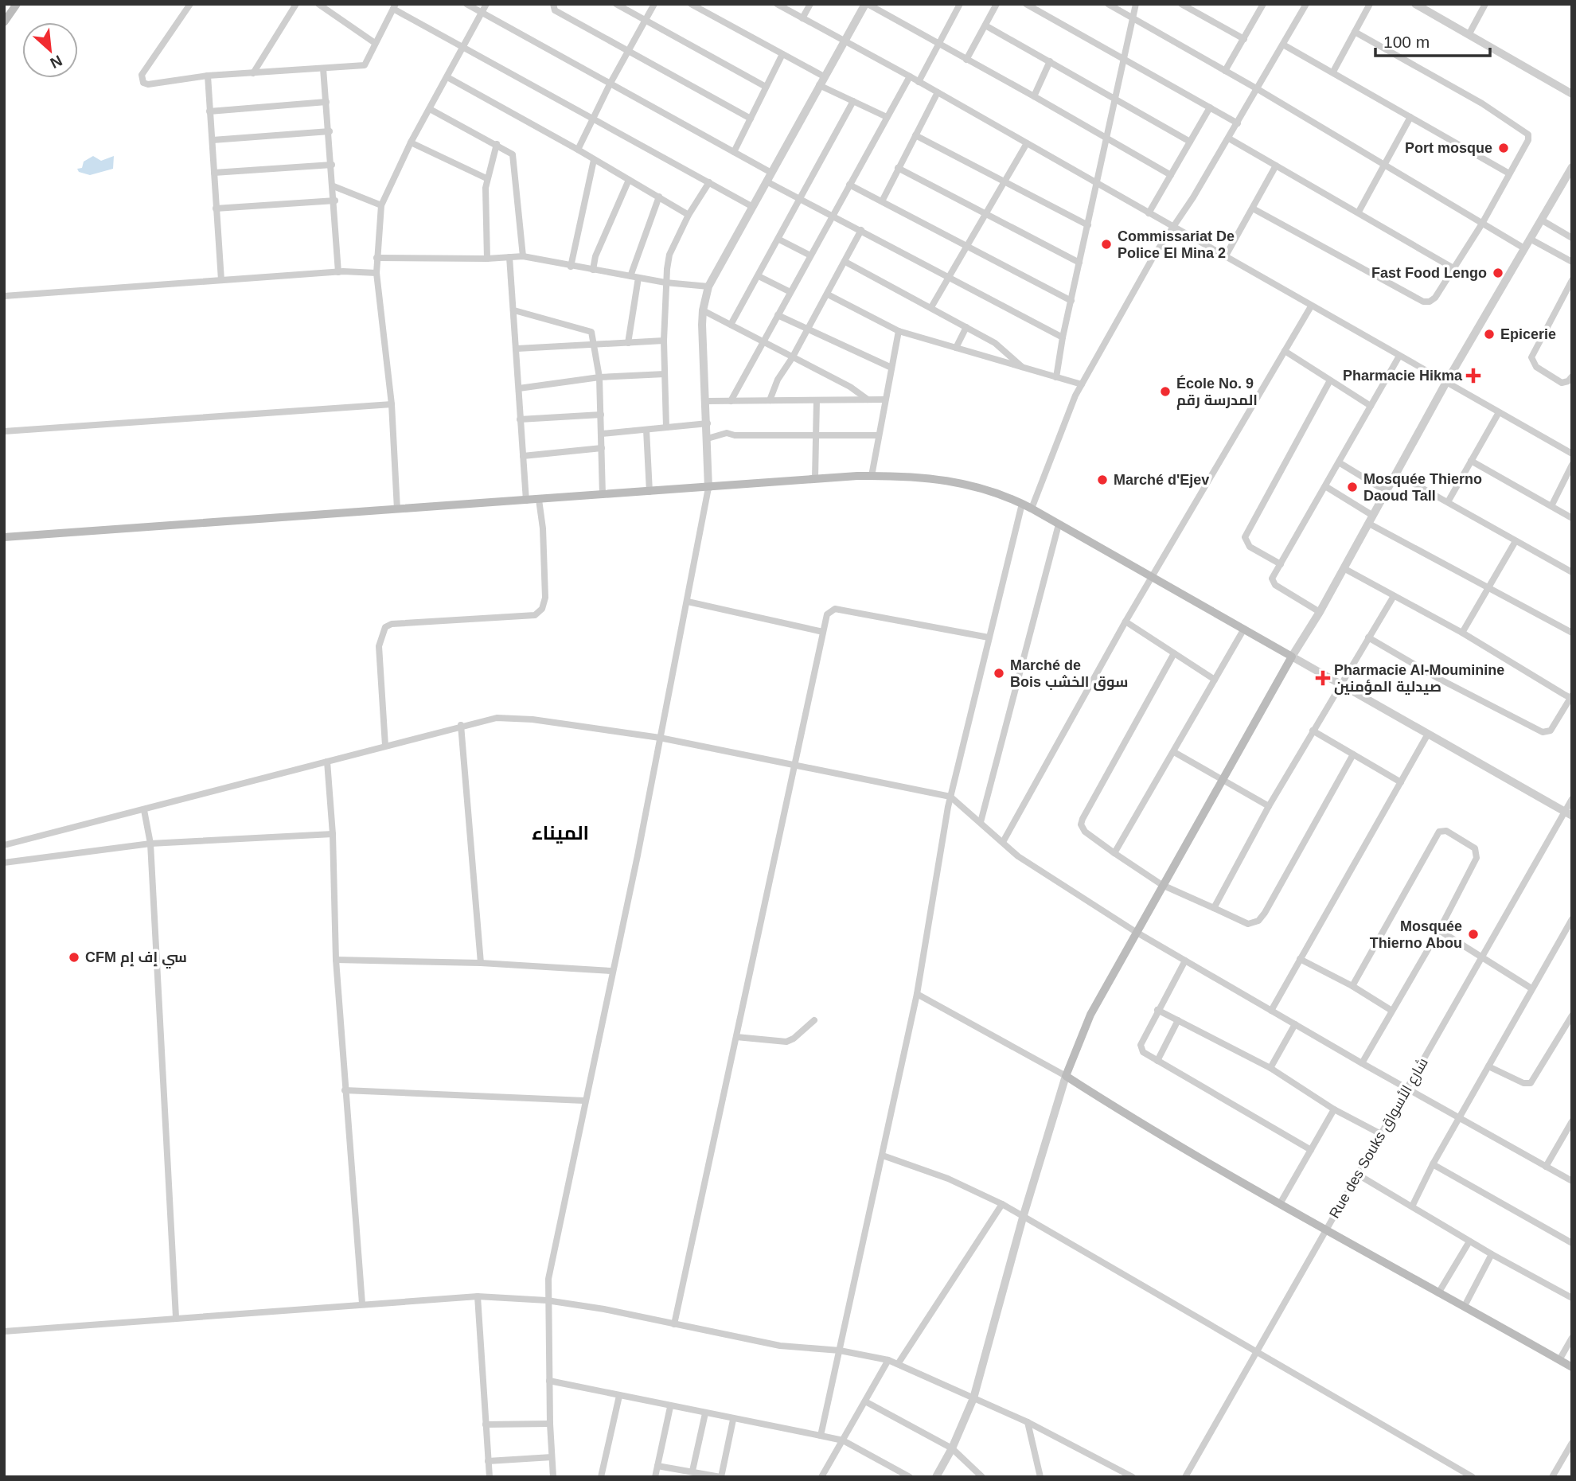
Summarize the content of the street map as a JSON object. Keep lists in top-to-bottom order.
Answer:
{
  "streets": {
    "street": ["Rue des Souks شارع الأسواق"]
  },
  "districts": ["الميناء"],
  "places": {
    "other": [
      "Port mosque",
      "Commissariat De Police El Mina 2",
      "Fast Food Lengo",
      "Epicerie",
      "École No. 9 المدرسة رقم",
      "Marché d'Ejev",
      "Mosquée Thierno Daoud Tall",
      "Marché de Bois سوق الخشب",
      "Mosquée Thierno Abou",
      "CFM سي إف إم"
    ],
    "health": ["Pharmacie Hikma", "Pharmacie Al-Mouminine صيدلية المؤمنين"]
  },
  "scale_bar": "100 m",
  "north": "bottom right"
}
